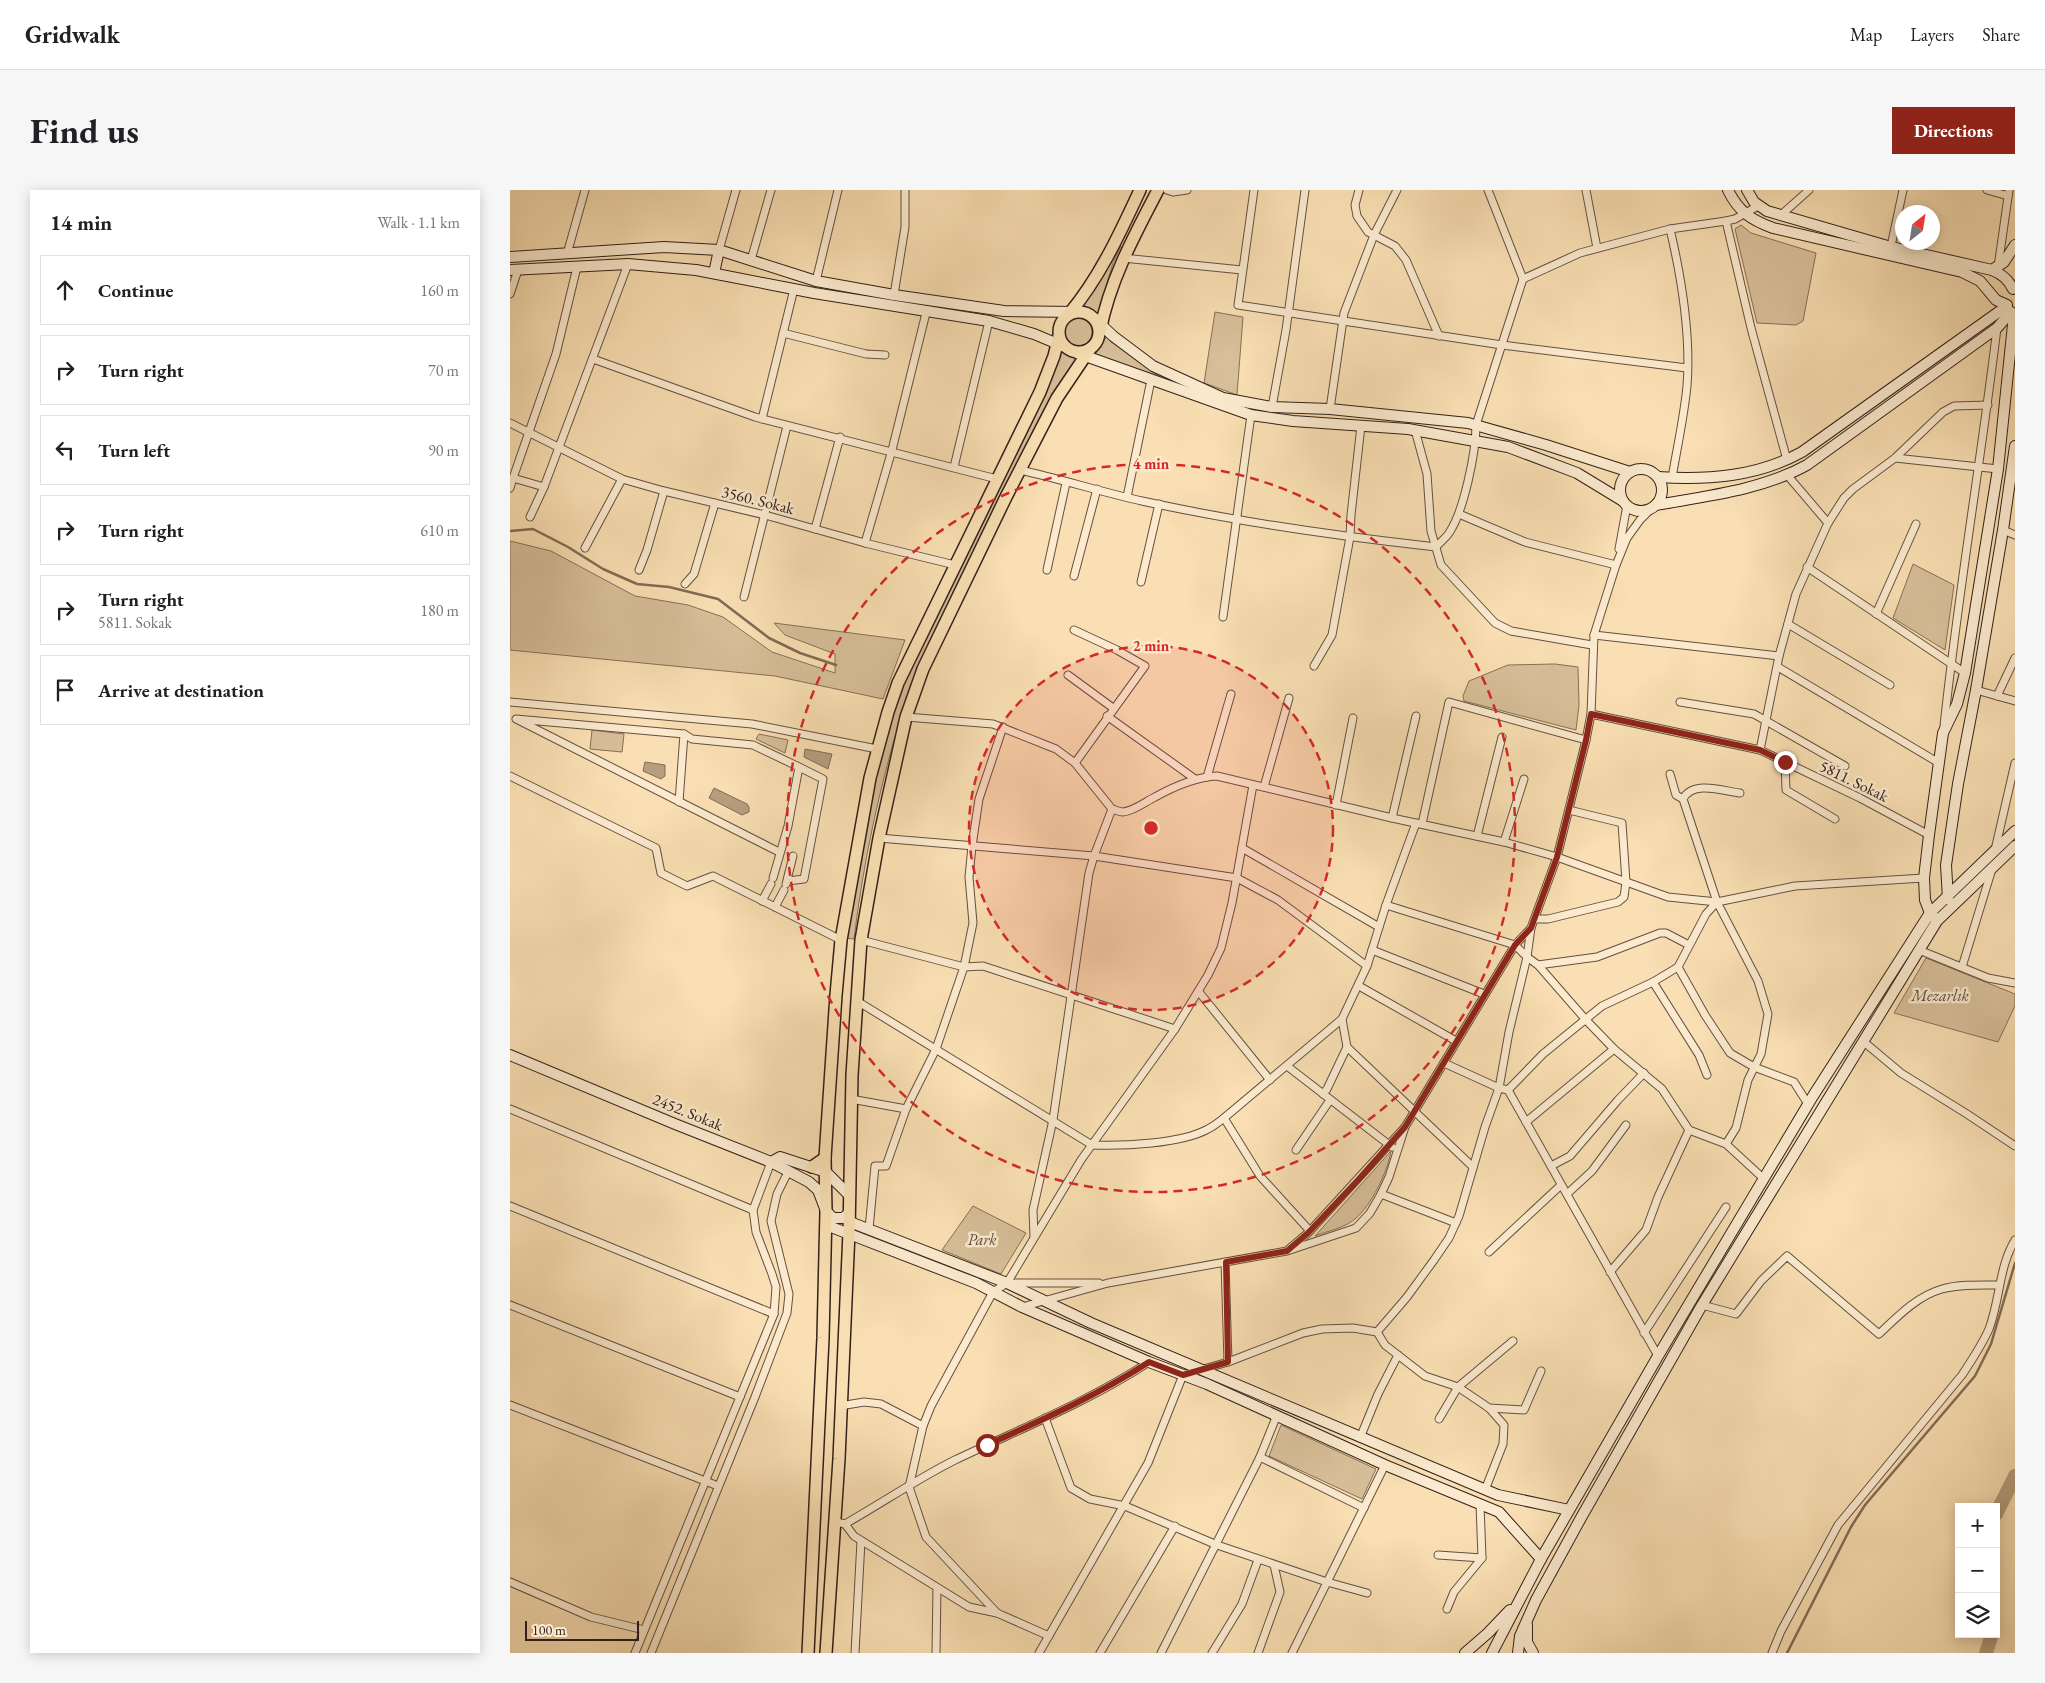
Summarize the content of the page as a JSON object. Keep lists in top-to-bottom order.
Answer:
{
  "streets": {
    "street": ["3560. Sokak", "5811. Sokak", "2452. Sokak"]
  },
  "parks": ["Mezarlık", "Park"],
  "scale_bar": "100 m",
  "north": "top right",
  "page": {
    "header": "Gridwalk",
    "nav": ["Map", "Layers", "Share"],
    "buttons": "Directions",
    "title": "Find us",
    "heading": ["14 min", "Walk · 1.1 km"],
    "list": [
      ["Continue", "160 m"],
      ["Turn right", "70 m"],
      ["Turn left", "90 m"],
      ["Turn right", "610 m"],
      ["Turn right", "5811. Sokak", "180 m"],
      "Arrive at destination"
    ],
    "map_buttons": ["+", "−"],
    "scale": "100 m"
  },
  "rings": ["4 min", "2 min"]
}
